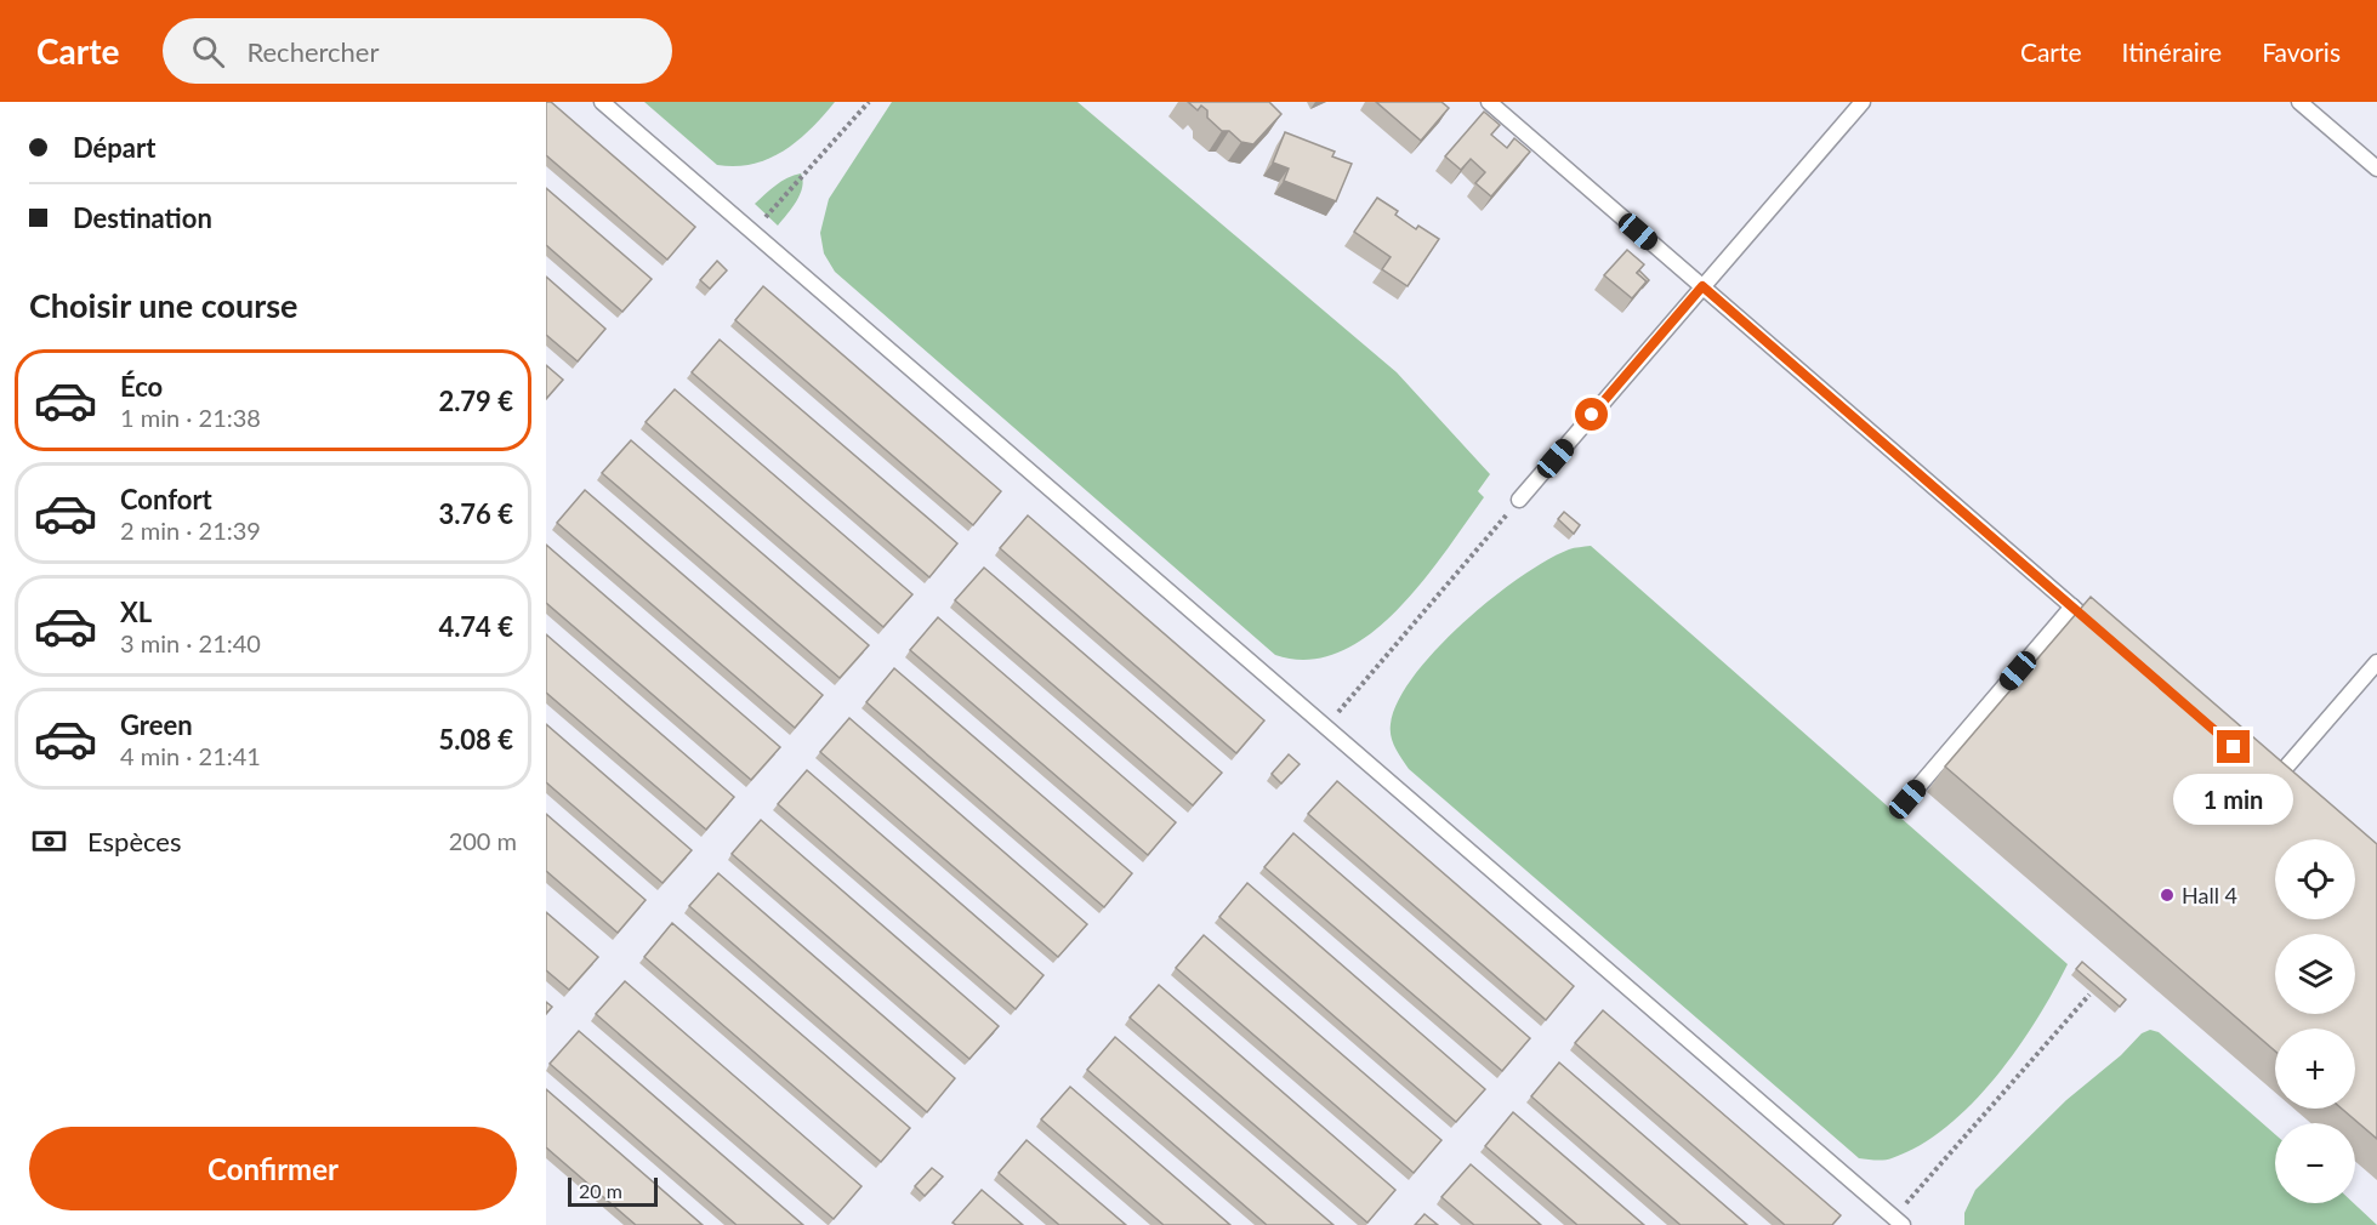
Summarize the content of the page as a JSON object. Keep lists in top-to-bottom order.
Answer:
{
  "places": ["Hall 4"],
  "scale_bar": "20 m",
  "page": {
    "header": "Carte",
    "search": "Rechercher",
    "nav": ["Carte", "Itinéraire", "Favoris"],
    "banner": ["Départ", "Destination"],
    "heading": "Choisir une course",
    "list": [
      {
        "name": "Éco",
        "note": "1 min · 21:38",
        "value": "2.79 €"
      },
      {
        "name": "Confort",
        "note": "2 min · 21:39",
        "value": "3.76 €"
      },
      {
        "name": "XL",
        "note": "3 min · 21:40",
        "value": "4.74 €"
      },
      {
        "name": "Green",
        "note": "4 min · 21:41",
        "value": "5.08 €"
      }
    ],
    "bubble": "1 min",
    "pay": ["Espèces", "200 m"],
    "map_buttons": ["+", "−"],
    "buttons": "Confirmer",
    "scale": "20 m"
  }
}
